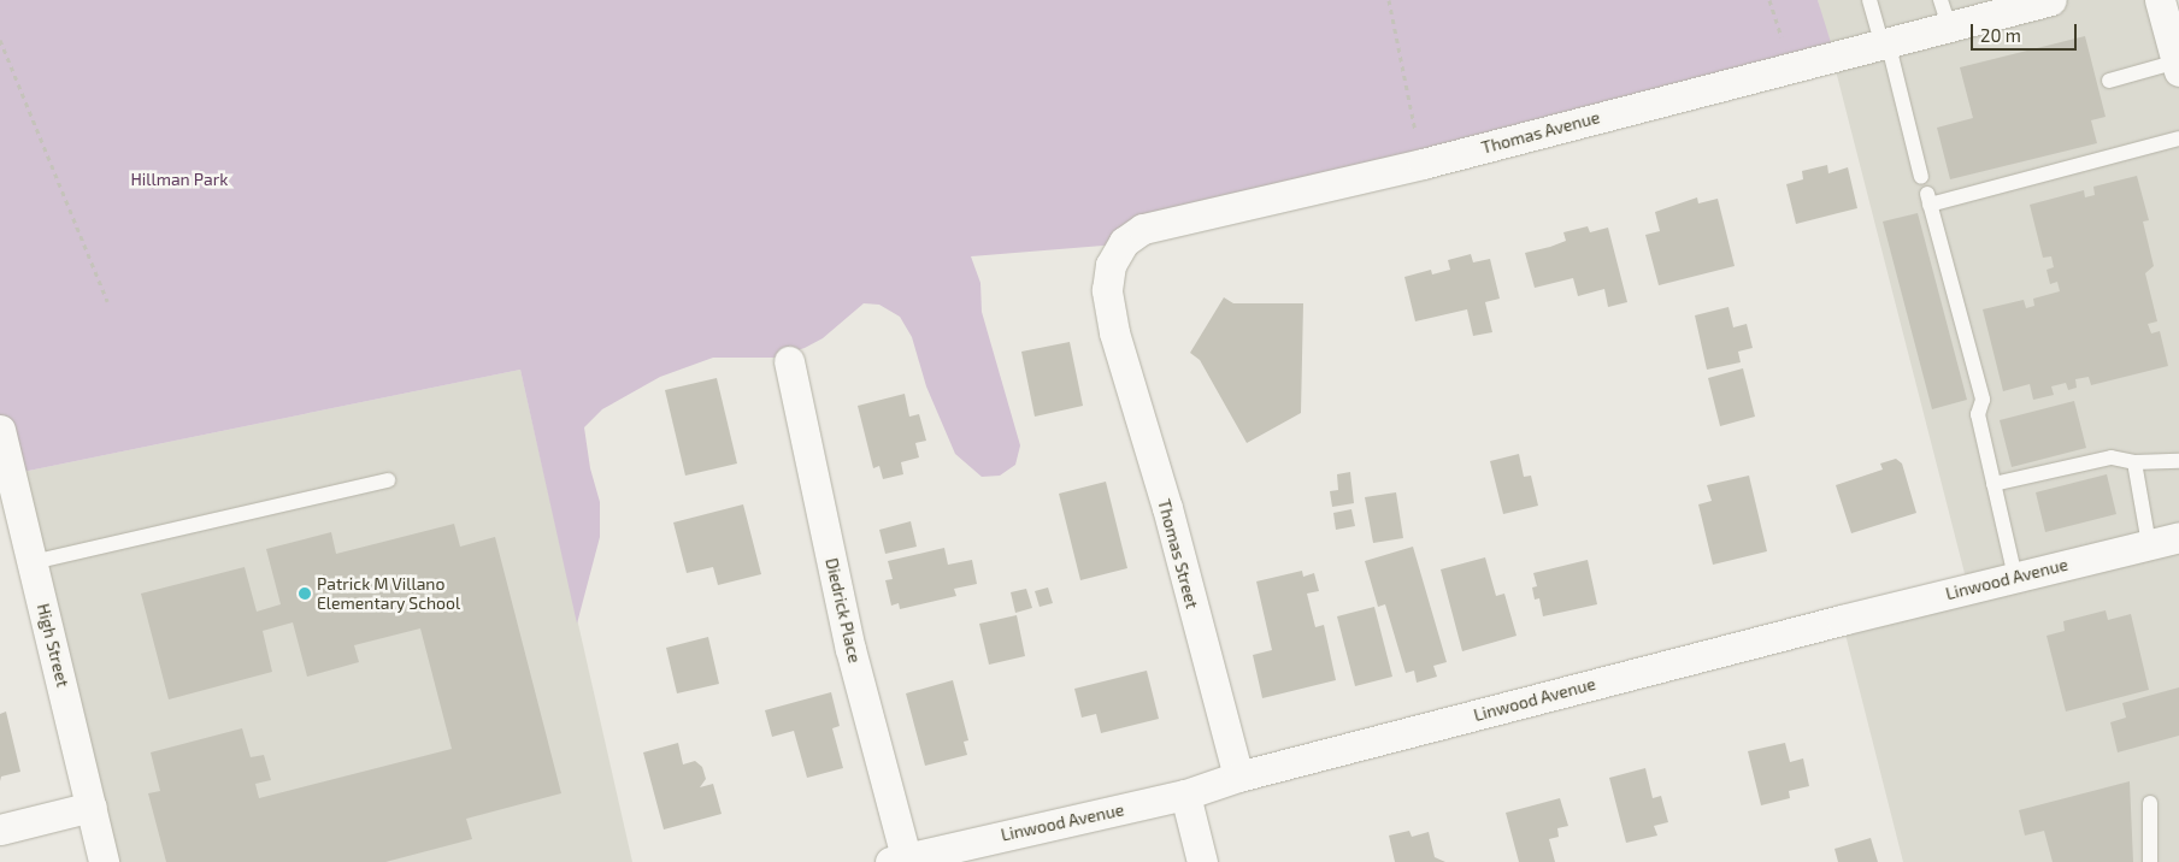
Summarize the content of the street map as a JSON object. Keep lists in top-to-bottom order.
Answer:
{
  "streets": {
    "street": [
      "Thomas Avenue",
      "Thomas Street",
      "Linwood Avenue",
      "Diedrick Place",
      "High Street"
    ]
  },
  "crossings": [
    ["Thomas Avenue", "Thomas Street"],
    ["Thomas Street", "Linwood Avenue"],
    ["Linwood Avenue", "Diedrick Place"]
  ],
  "parks": ["Hillman Park"],
  "places": ["Patrick M Villano Elementary School"],
  "scale_bar": "20 m"
}
